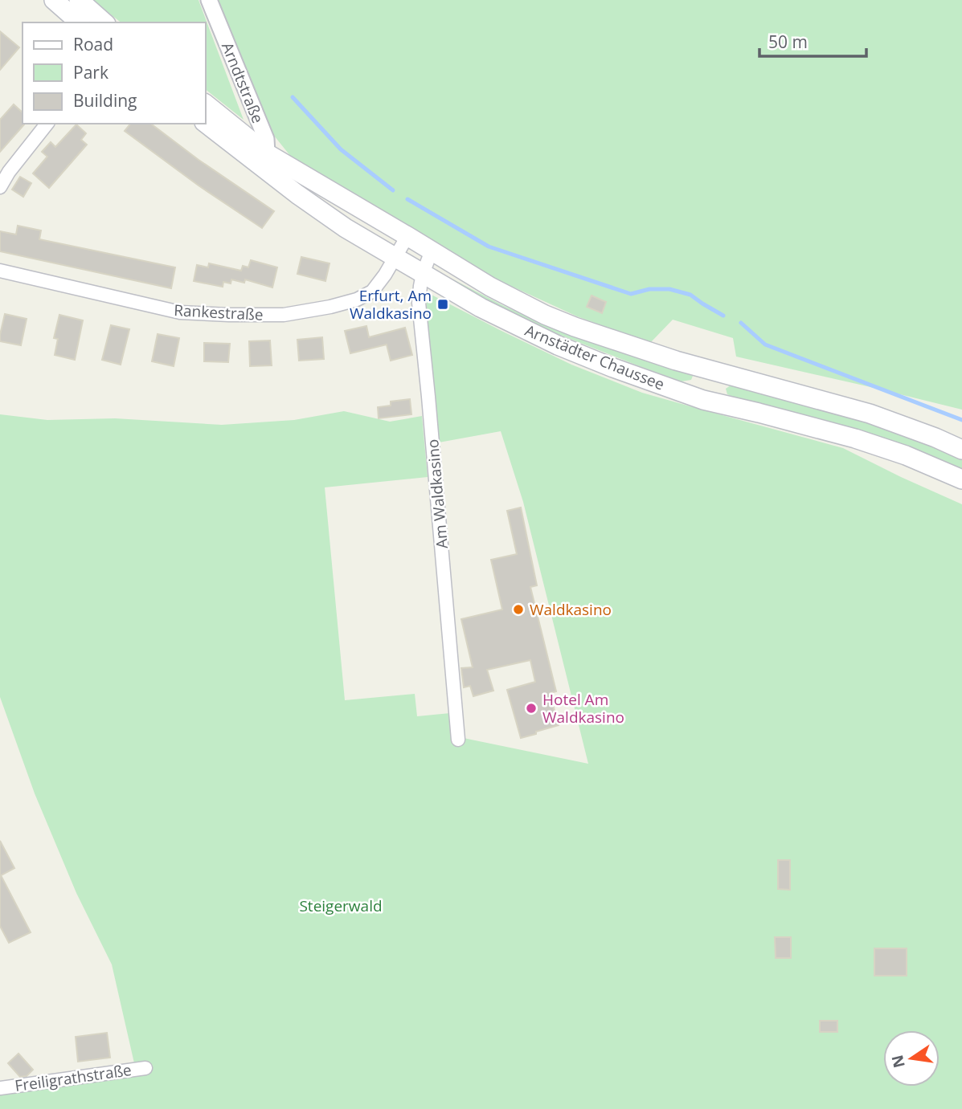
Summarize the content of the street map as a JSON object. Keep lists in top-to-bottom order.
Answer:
{
  "streets": {
    "main road": ["Arnstädter Chaussee"],
    "street": [
      "Arndtstraße",
      "Rankestraße",
      "Am Waldkasino",
      "Freiligrathstraße"
    ]
  },
  "crossings": [
    ["Arndtstraße", "Arnstädter Chaussee"],
    ["Rankestraße", "Arnstädter Chaussee"],
    ["Arnstädter Chaussee", "Am Waldkasino"]
  ],
  "parks": ["Steigerwald"],
  "places": {
    "transit": ["Erfurt, Am Waldkasino"],
    "other": ["Waldkasino", "Hotel Am Waldkasino"]
  },
  "legend": ["Road", "Park", "Building"],
  "scale_bar": "50 m",
  "north": "left"
}
